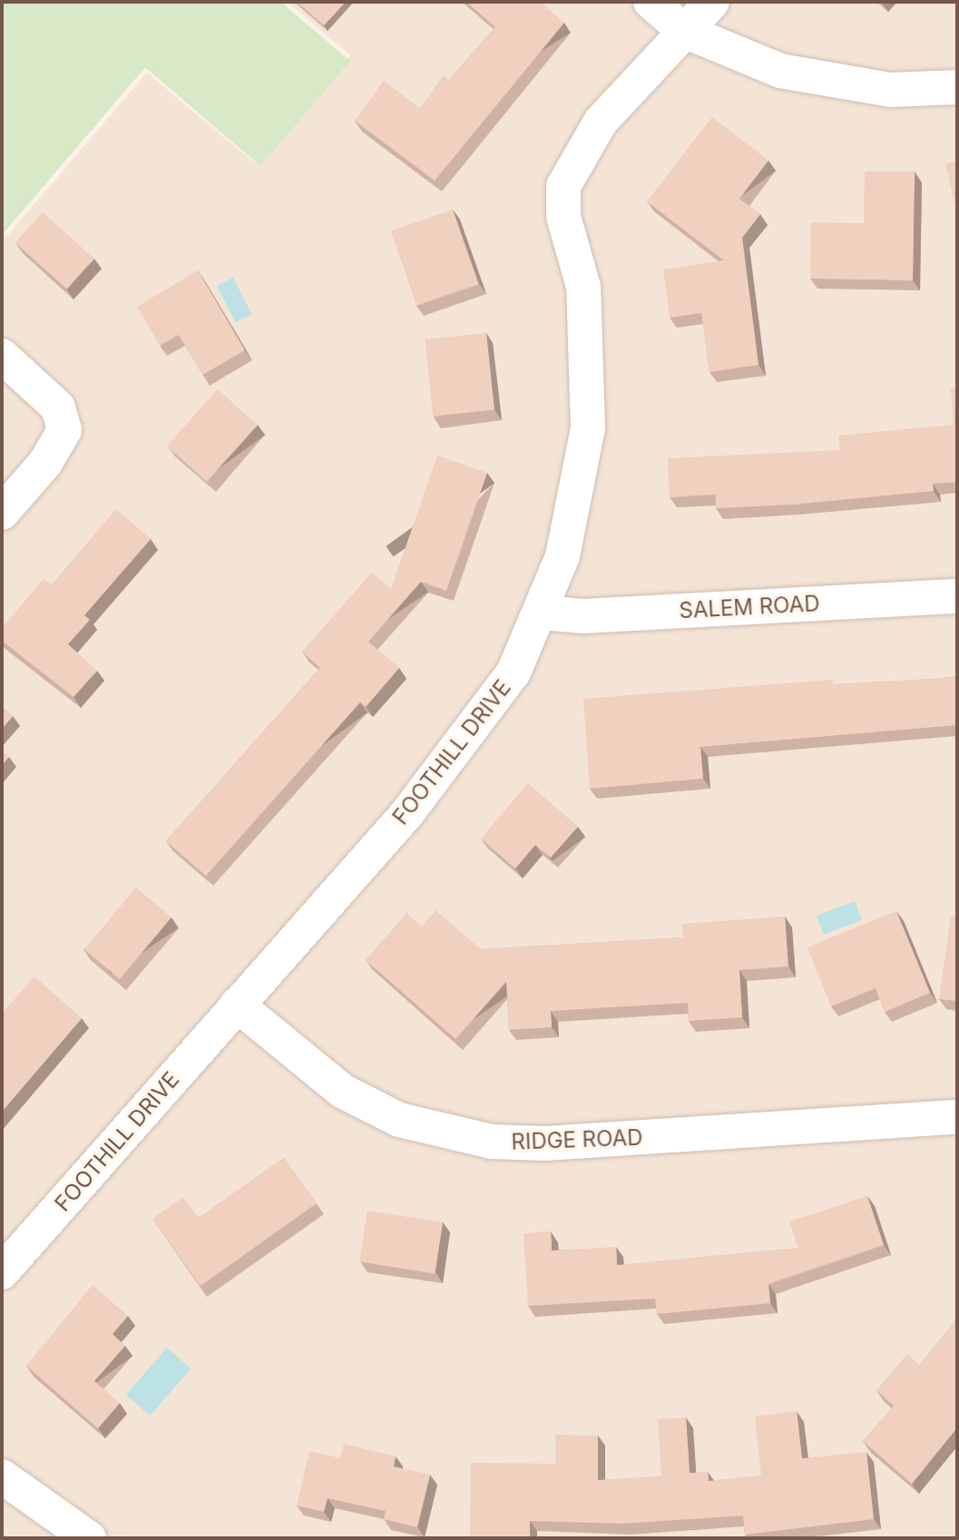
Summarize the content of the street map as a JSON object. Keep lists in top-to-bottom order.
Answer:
{
  "streets": {
    "street": ["SALEM ROAD", "FOOTHILL DRIVE", "RIDGE ROAD"]
  },
  "crossings": [
    ["SALEM ROAD", "FOOTHILL DRIVE"],
    ["FOOTHILL DRIVE", "RIDGE ROAD"]
  ]
}
